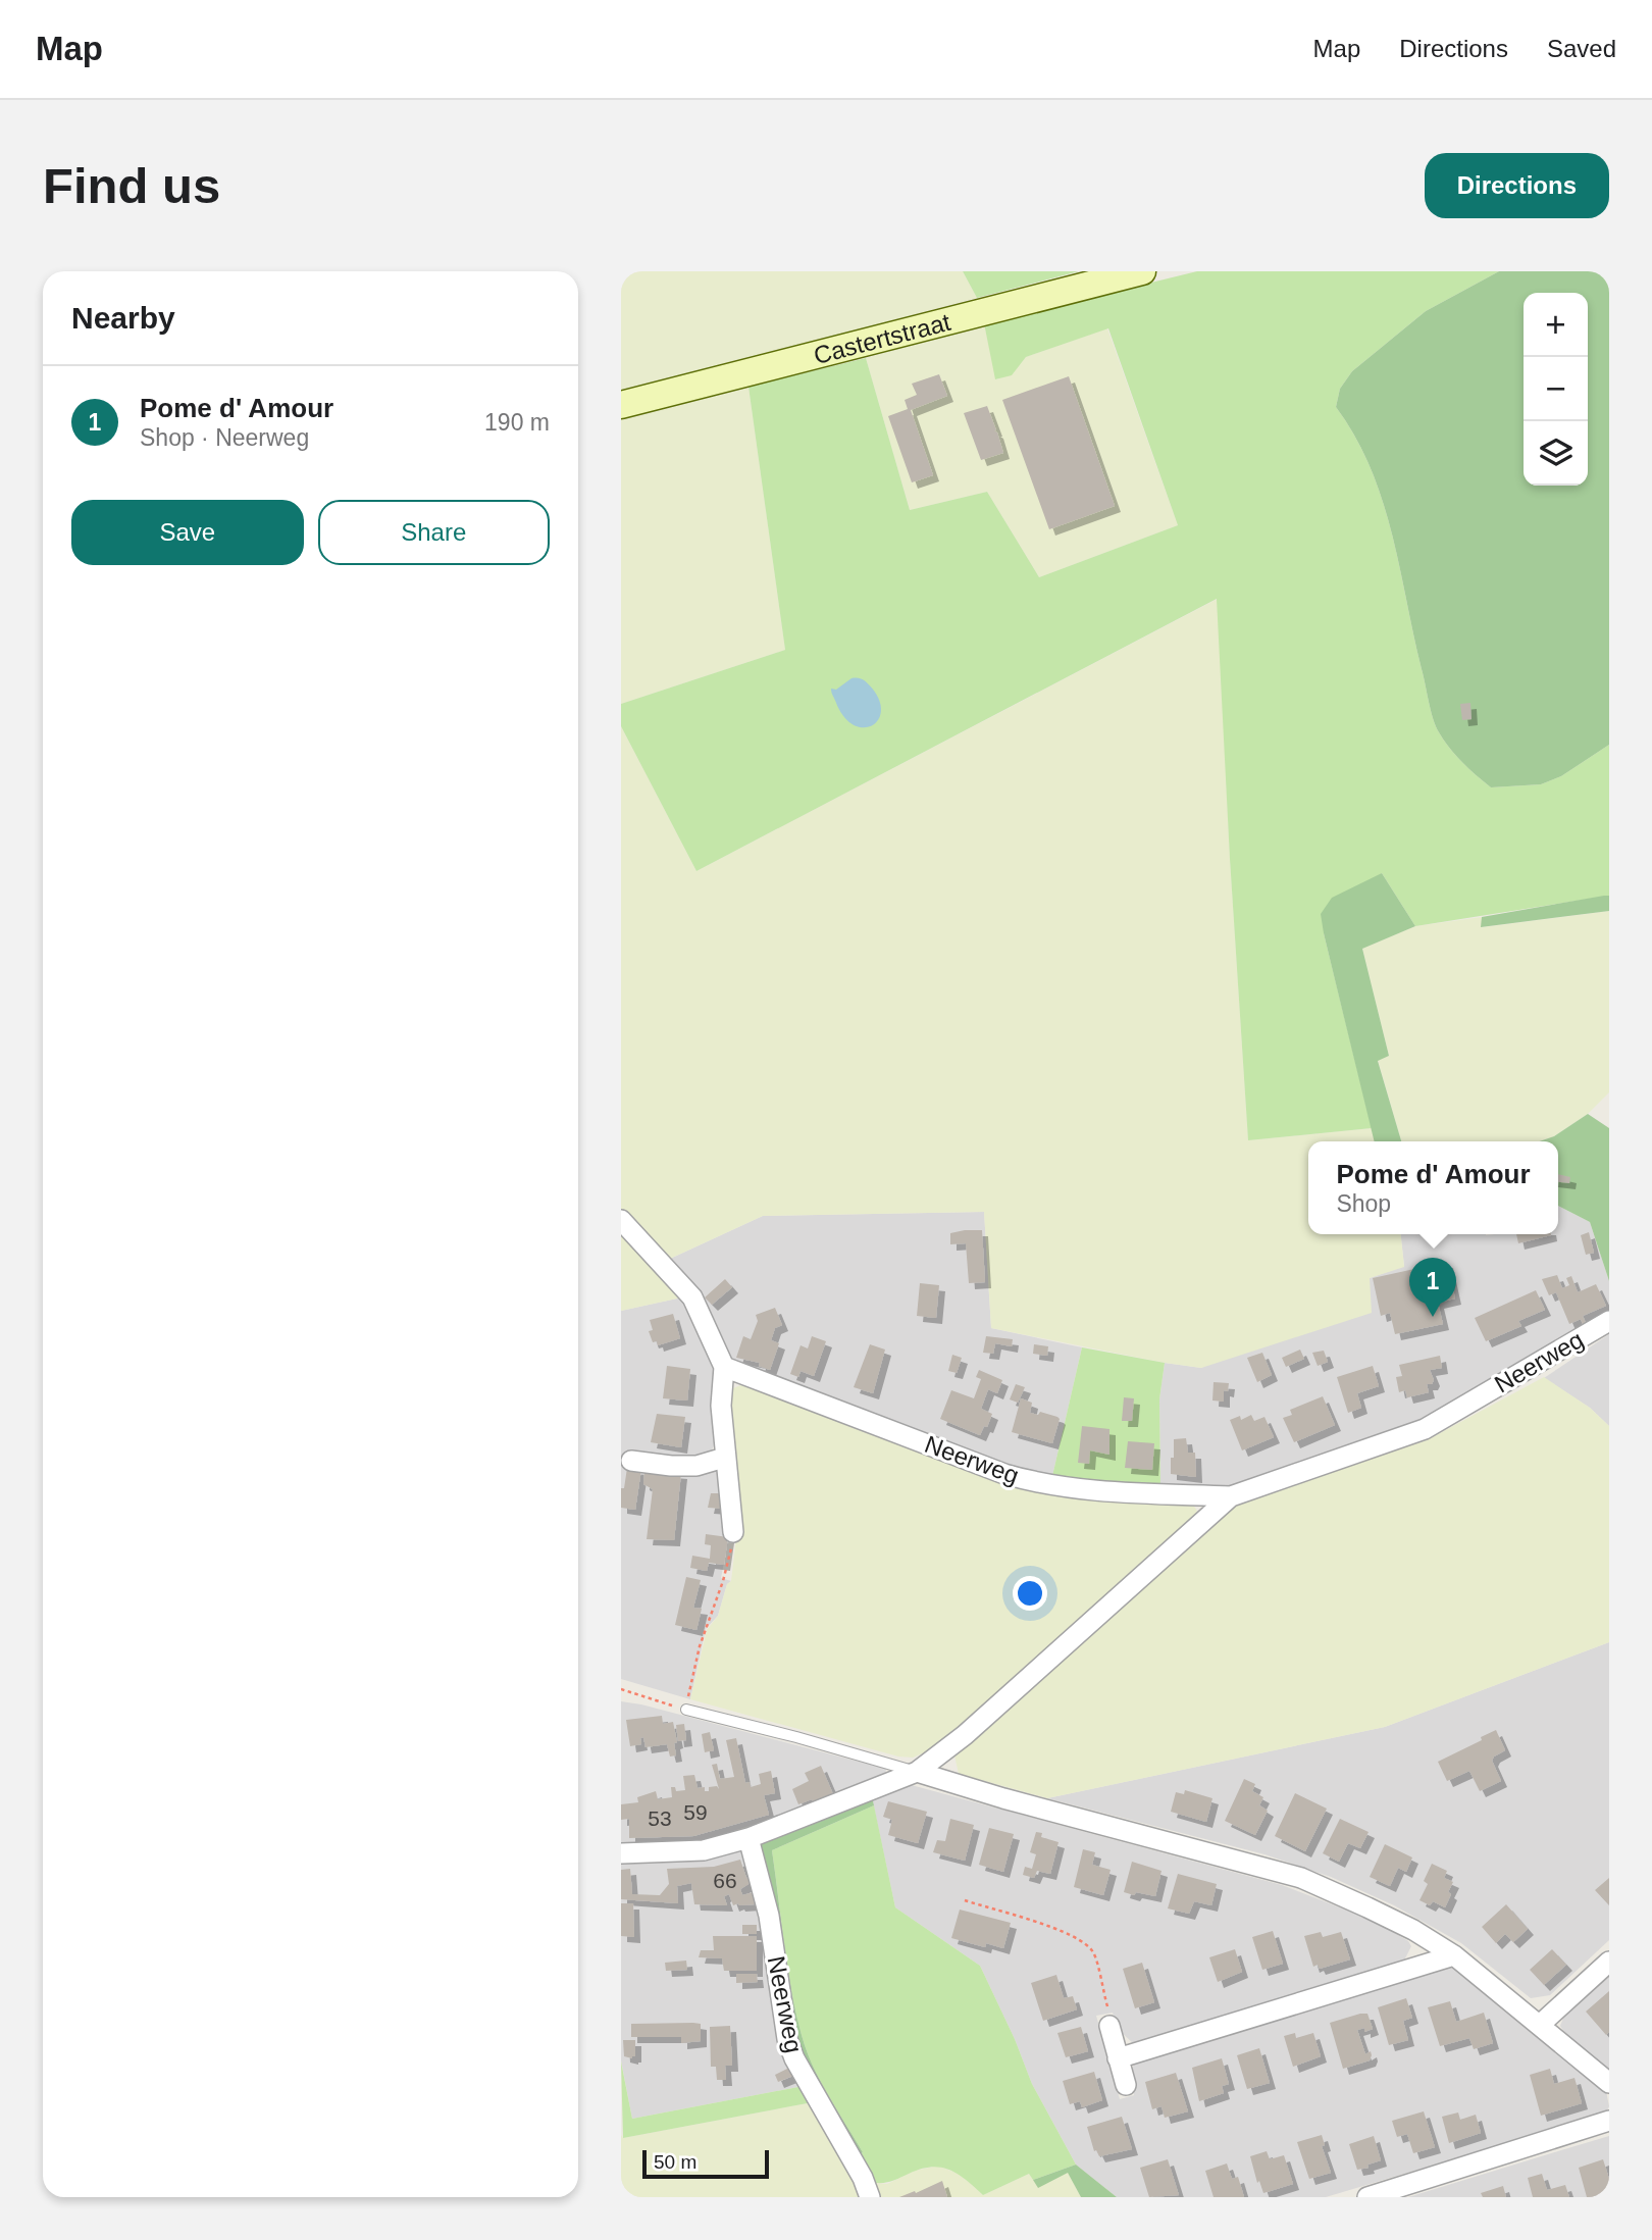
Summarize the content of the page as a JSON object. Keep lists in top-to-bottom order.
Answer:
{
  "streets": {
    "main road": ["Castertstraat"],
    "street": ["Neerweg"]
  },
  "house_numbers": ["59", "53", "66"],
  "scale_bar": "50 m",
  "page": {
    "header": "Map",
    "nav": ["Map", "Directions", "Saved"],
    "buttons": [
      "Directions",
      ["Save", "Share"]
    ],
    "title": "Find us",
    "heading": "Nearby",
    "map_buttons": ["+", "−"],
    "list": [
      {
        "mark": "1",
        "name": "Pome d' Amour",
        "note": "Shop · Neerweg",
        "value": "190 m"
      }
    ],
    "popup": ["Pome d' Amour", "Shop"],
    "pins": "1",
    "scale": "50 m"
  }
}
